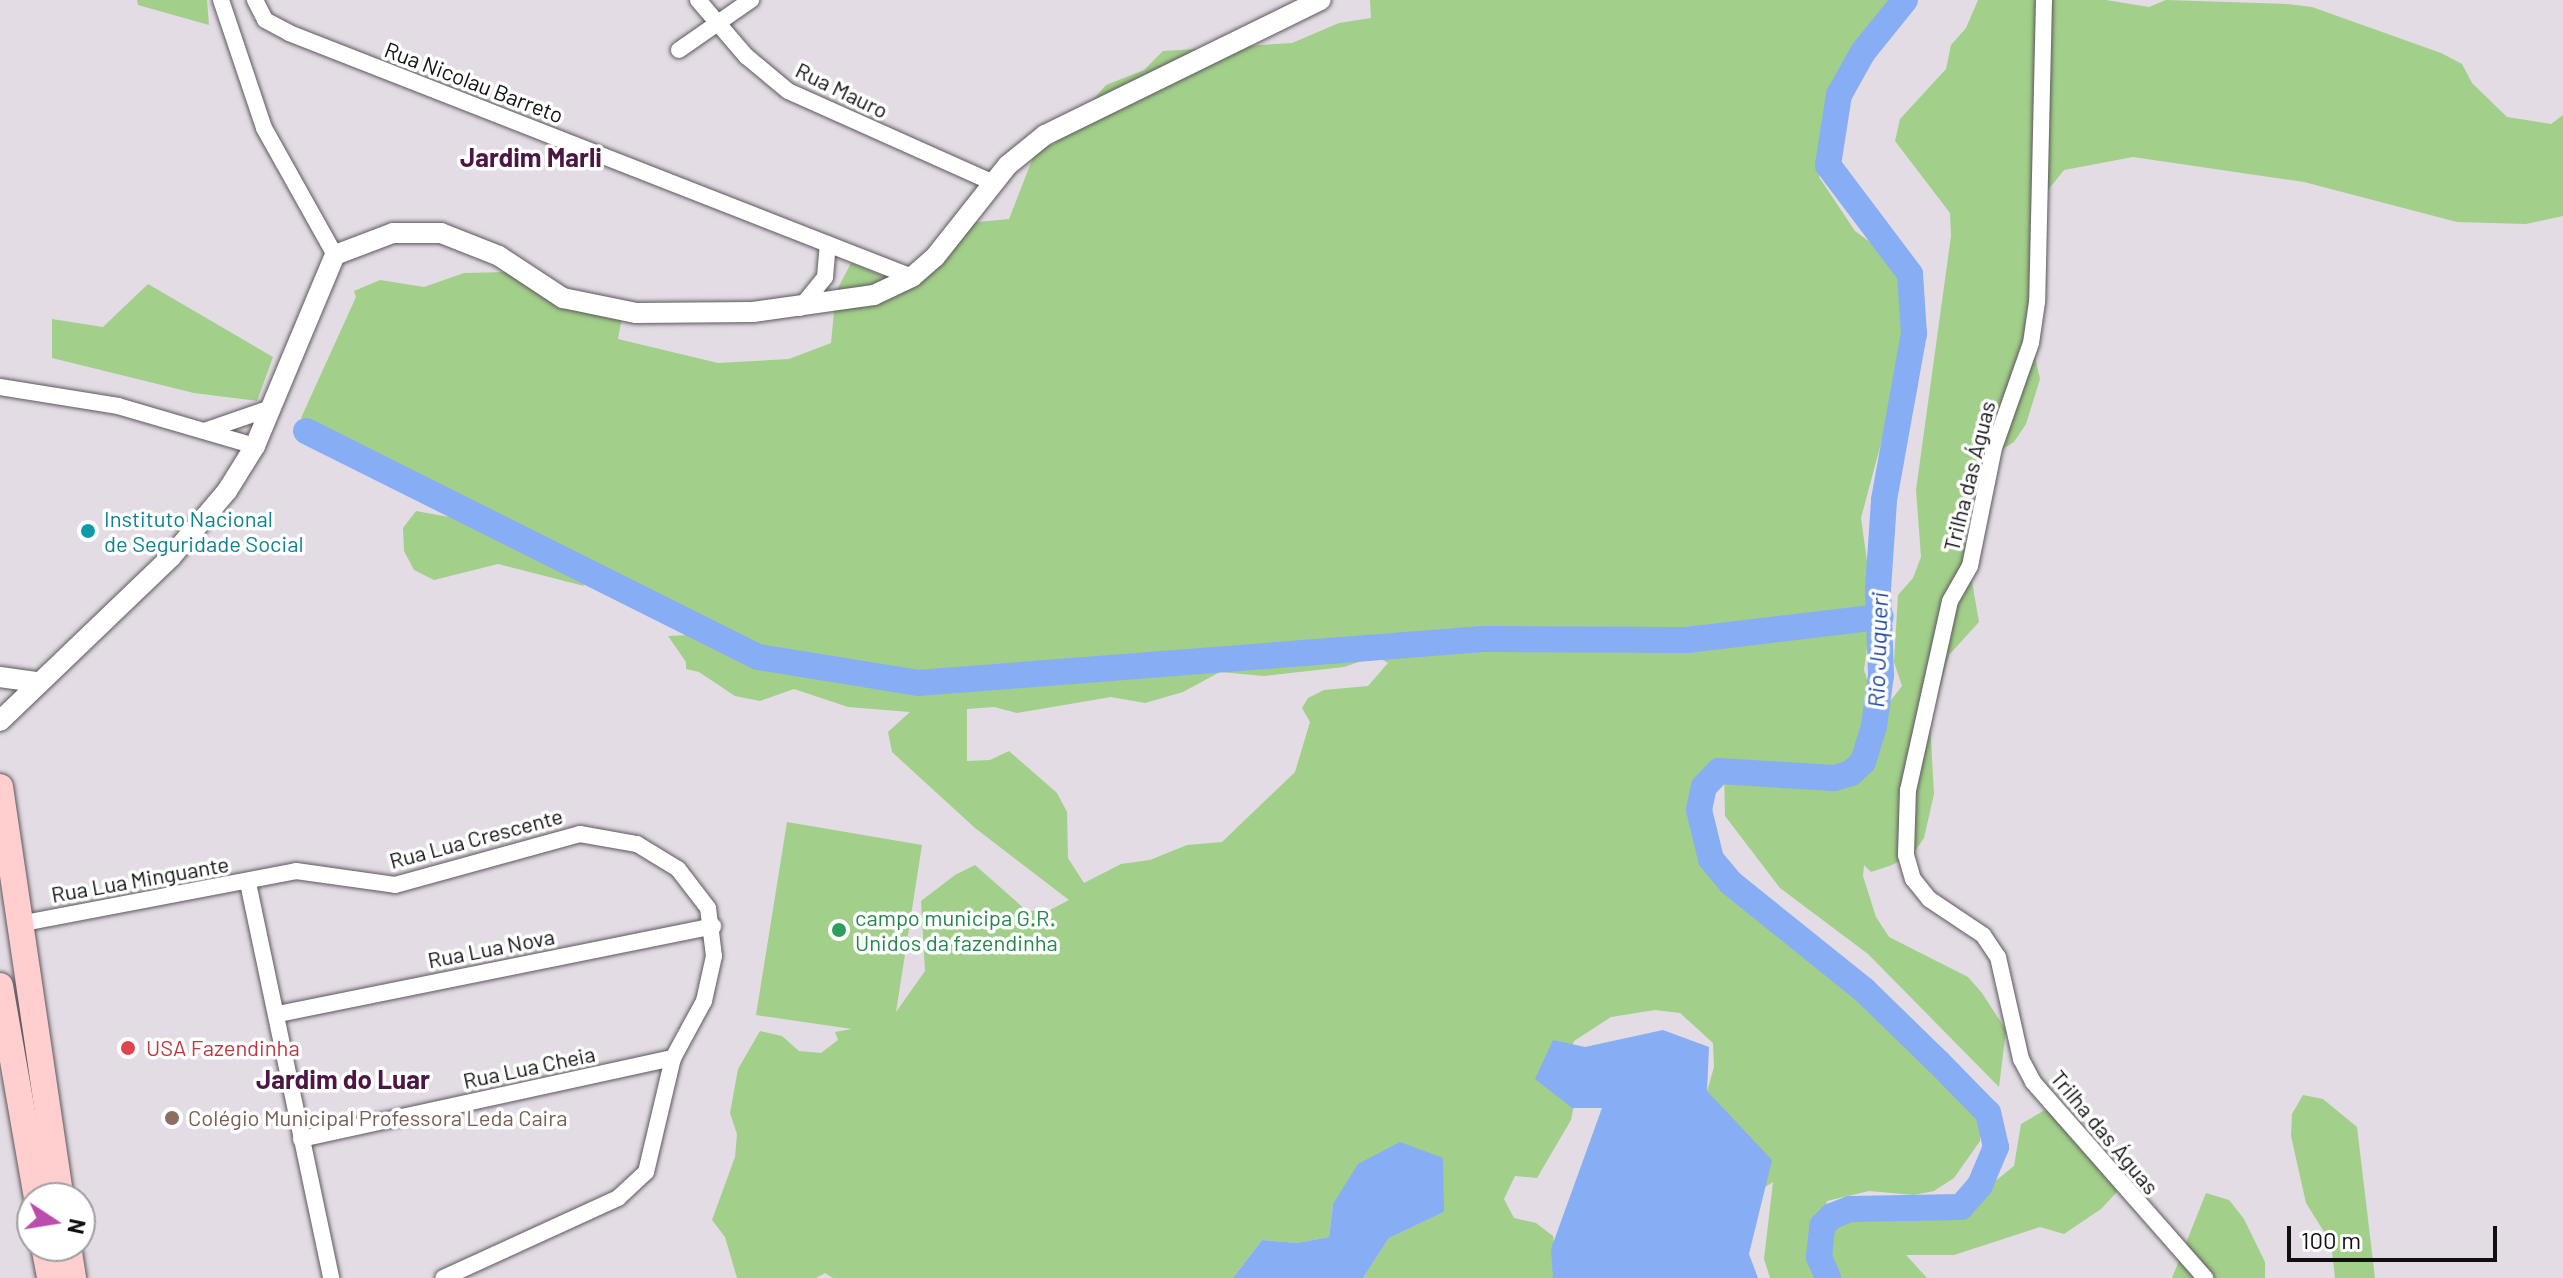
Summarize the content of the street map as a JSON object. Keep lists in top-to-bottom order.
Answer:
{
  "streets": {
    "street": [
      "Rua Nicolau Barreto",
      "Rua Mauro",
      "Trilha das Águas",
      "Rua Lua Crescente",
      "Rua Lua Minguante",
      "Rua Lua Nova",
      "Rua Lua Cheia"
    ]
  },
  "crossings": [
    ["Rua Lua Crescente", "Rua Lua Minguante"],
    ["Rua Lua Crescente", "Rua Lua Nova"],
    ["Rua Lua Crescente", "Rua Lua Cheia"],
    ["Rua Lua Minguante", "Rua Lua Nova"],
    ["Rua Lua Minguante", "Rua Lua Cheia"]
  ],
  "districts": ["Jardim Marli", "Jardim do Luar"],
  "water": ["Rio Juqueri"],
  "places": [
    "Instituto Nacional de Seguridade Social",
    "campo municipa G.R. Unidos da fazendinha",
    "USA Fazendinha",
    "Colégio Municipal Professora Leda Caira"
  ],
  "scale_bar": "100 m",
  "north": "right"
}
